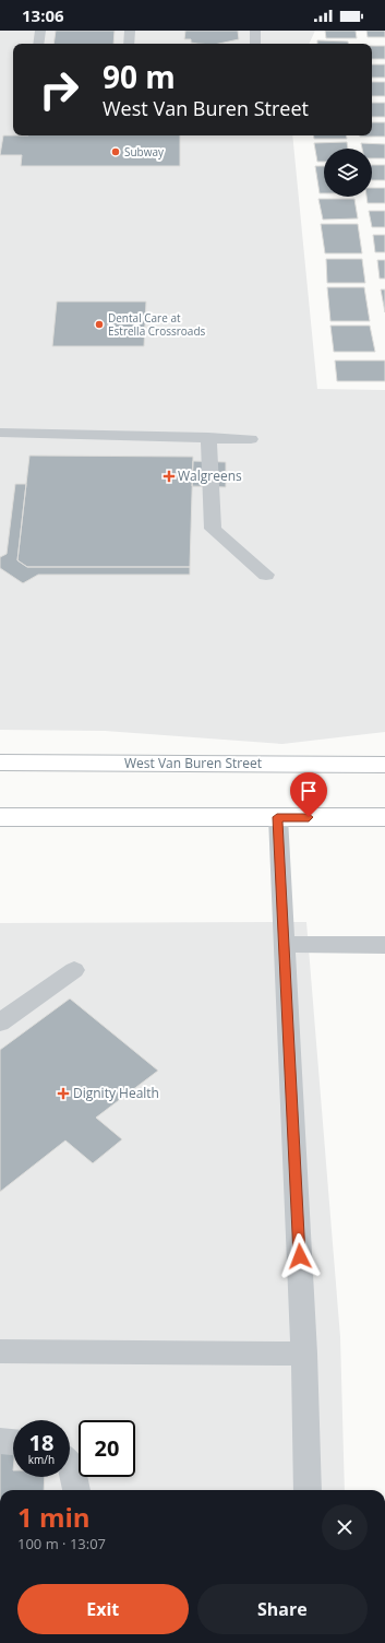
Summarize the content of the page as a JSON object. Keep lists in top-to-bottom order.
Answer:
{
  "streets": {
    "main road": ["West Van Buren Street"]
  },
  "places": {
    "other": ["Subway", "Dental Care at Estrella Crossroads"],
    "health": ["Walgreens", "Dignity Health"]
  },
  "page": {
    "status": "13:06",
    "turn": ["90 m", "West Van Buren Street"],
    "speed": "18 km/h",
    "limit": "20",
    "heading": ["1 min", "100 m · 13:07"],
    "buttons": ["Exit", "Share"]
  }
}
